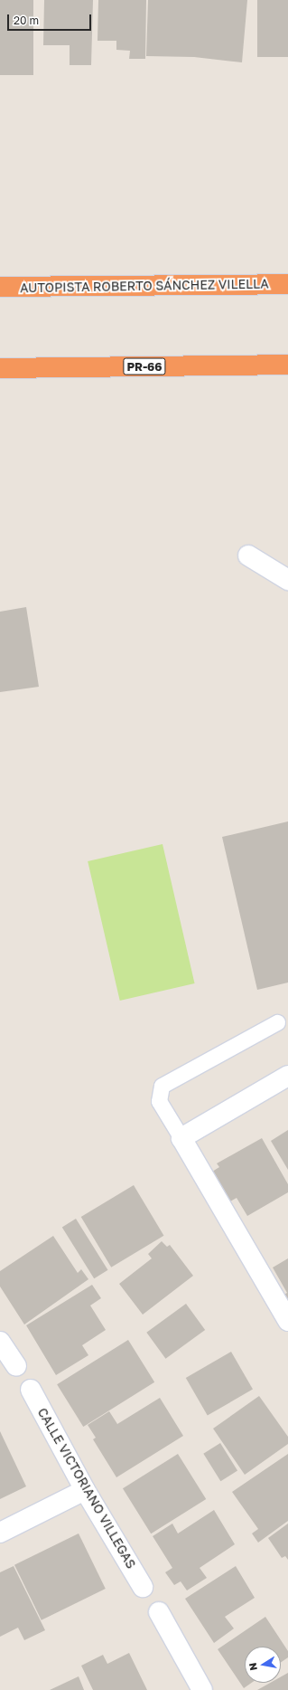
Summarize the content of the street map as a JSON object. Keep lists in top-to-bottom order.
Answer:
{
  "streets": {
    "highway": ["AUTOPISTA ROBERTO SÁNCHEZ VILELLA", "PR-66"],
    "street": ["CALLE VICTORIANO VILLEGAS"]
  },
  "scale_bar": "20 m",
  "north": "left"
}
